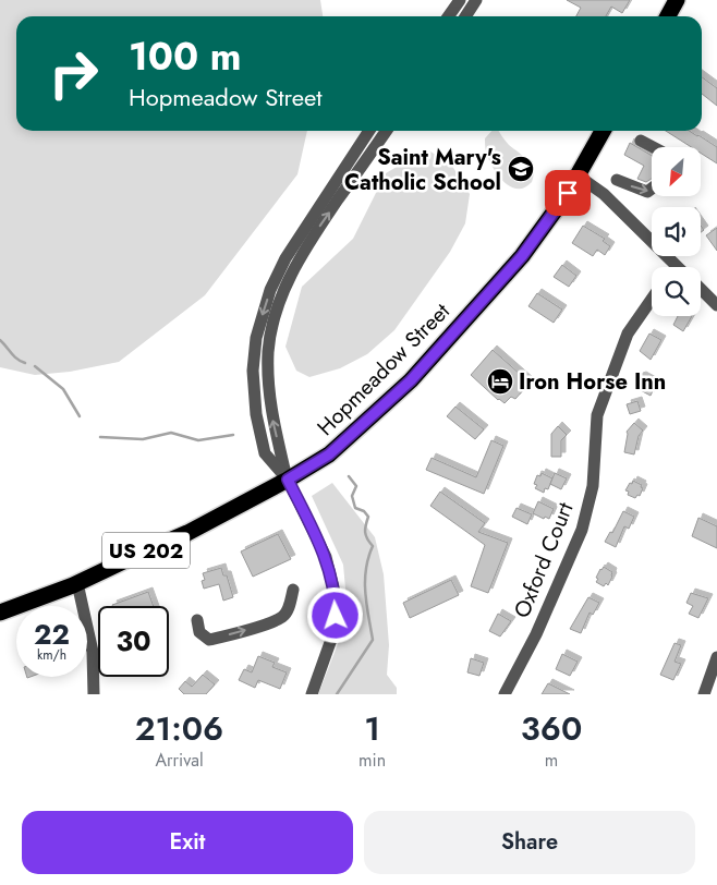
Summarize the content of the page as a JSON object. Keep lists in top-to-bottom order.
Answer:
{
  "streets": {
    "highway": ["Hopmeadow Street", "US 202"],
    "street": ["Oxford Court"]
  },
  "places": {
    "school or university": ["Saint Mary's Catholic School"],
    "hotel": ["Iron Horse Inn"]
  },
  "north": "bottom left",
  "page": {
    "turn": ["100 m", "Hopmeadow Street"],
    "speed": "22 km/h",
    "limit": "30",
    "eta": [
      "21:06",
      "Arrival",
      "1",
      "min",
      "360",
      "m"
    ],
    "buttons": ["Exit", "Share"]
  }
}
